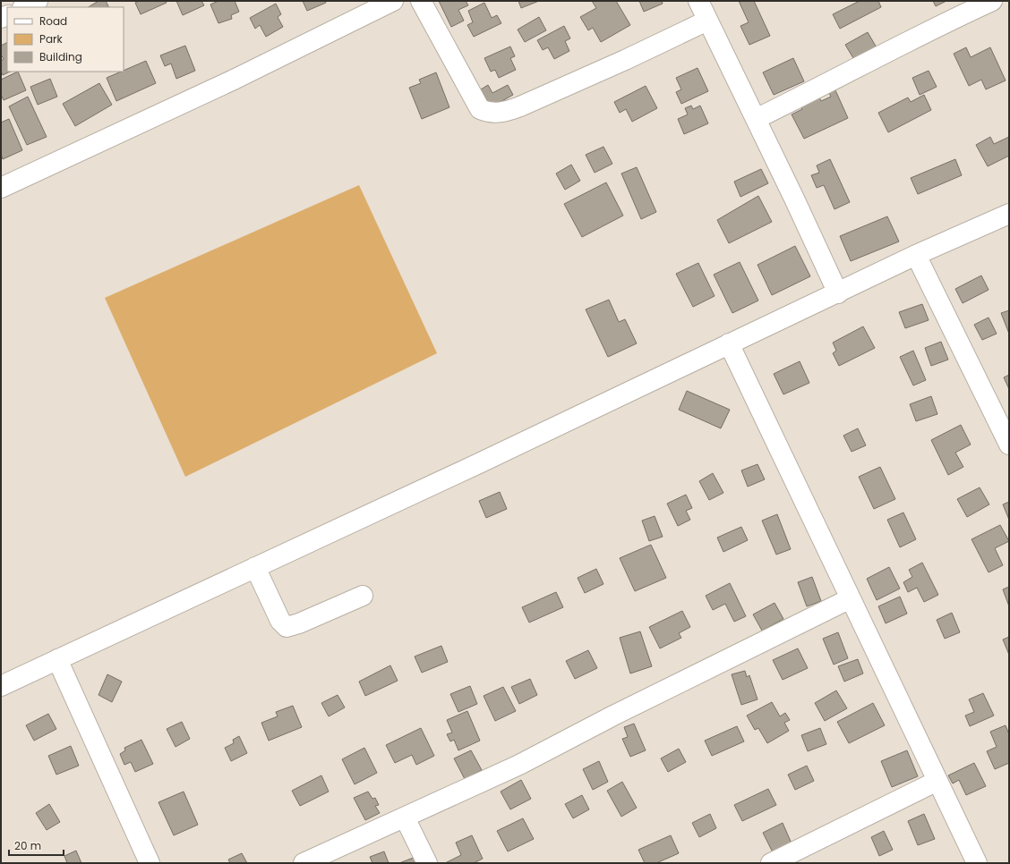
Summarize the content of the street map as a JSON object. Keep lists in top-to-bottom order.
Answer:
{
  "legend": ["Road", "Park", "Building"],
  "scale_bar": "20 m"
}
